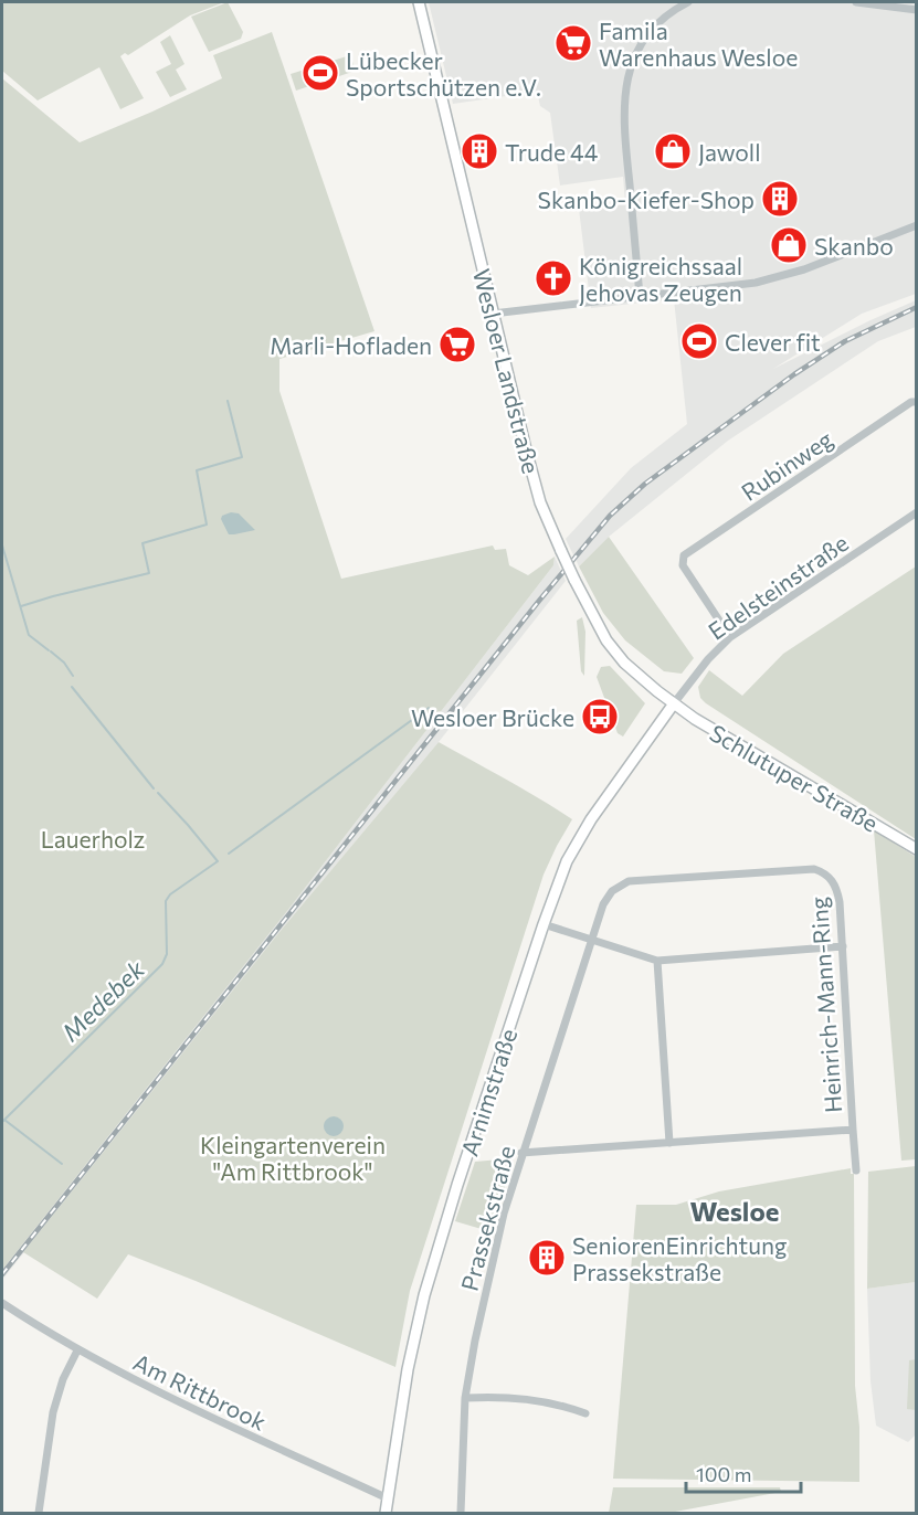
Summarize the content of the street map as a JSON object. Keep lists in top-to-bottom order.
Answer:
{
  "streets": {
    "main road": ["Wesloer Landstraße", "Schlutuper Straße", "Arnimstraße"],
    "street": [
      "Rubinweg",
      "Edelsteinstraße",
      "Heinrich-Mann-Ring",
      "Prassekstraße",
      "Am Rittbrook"
    ]
  },
  "crossings": [
    ["Wesloer Landstraße", "Edelsteinstraße"],
    ["Wesloer Landstraße", "Schlutuper Straße"],
    ["Wesloer Landstraße", "Arnimstraße"],
    ["Rubinweg", "Edelsteinstraße"],
    ["Edelsteinstraße", "Schlutuper Straße"],
    ["Edelsteinstraße", "Arnimstraße"],
    ["Schlutuper Straße", "Arnimstraße"],
    ["Heinrich-Mann-Ring", "Prassekstraße"],
    ["Arnimstraße", "Am Rittbrook"]
  ],
  "districts": ["Wesloe"],
  "water": ["Medebek"],
  "parks": ["Lauerholz", "Kleingartenverein \"Am Rittbrook\""],
  "places": {
    "supermarket": ["Famila Warenhaus Wesloe", "Marli-Hofladen"],
    "sports": ["Lübecker Sportschützen e.V.", "Clever fit"],
    "building": ["Trude 44", "Skanbo-Kiefer-Shop", "SeniorenEinrichtung Prassekstraße"],
    "shop": ["Jawoll", "Skanbo"],
    "church": ["Königreichssaal Jehovas Zeugen"],
    "bus stop": ["Wesloer Brücke"]
  },
  "scale_bar": "100 m"
}
